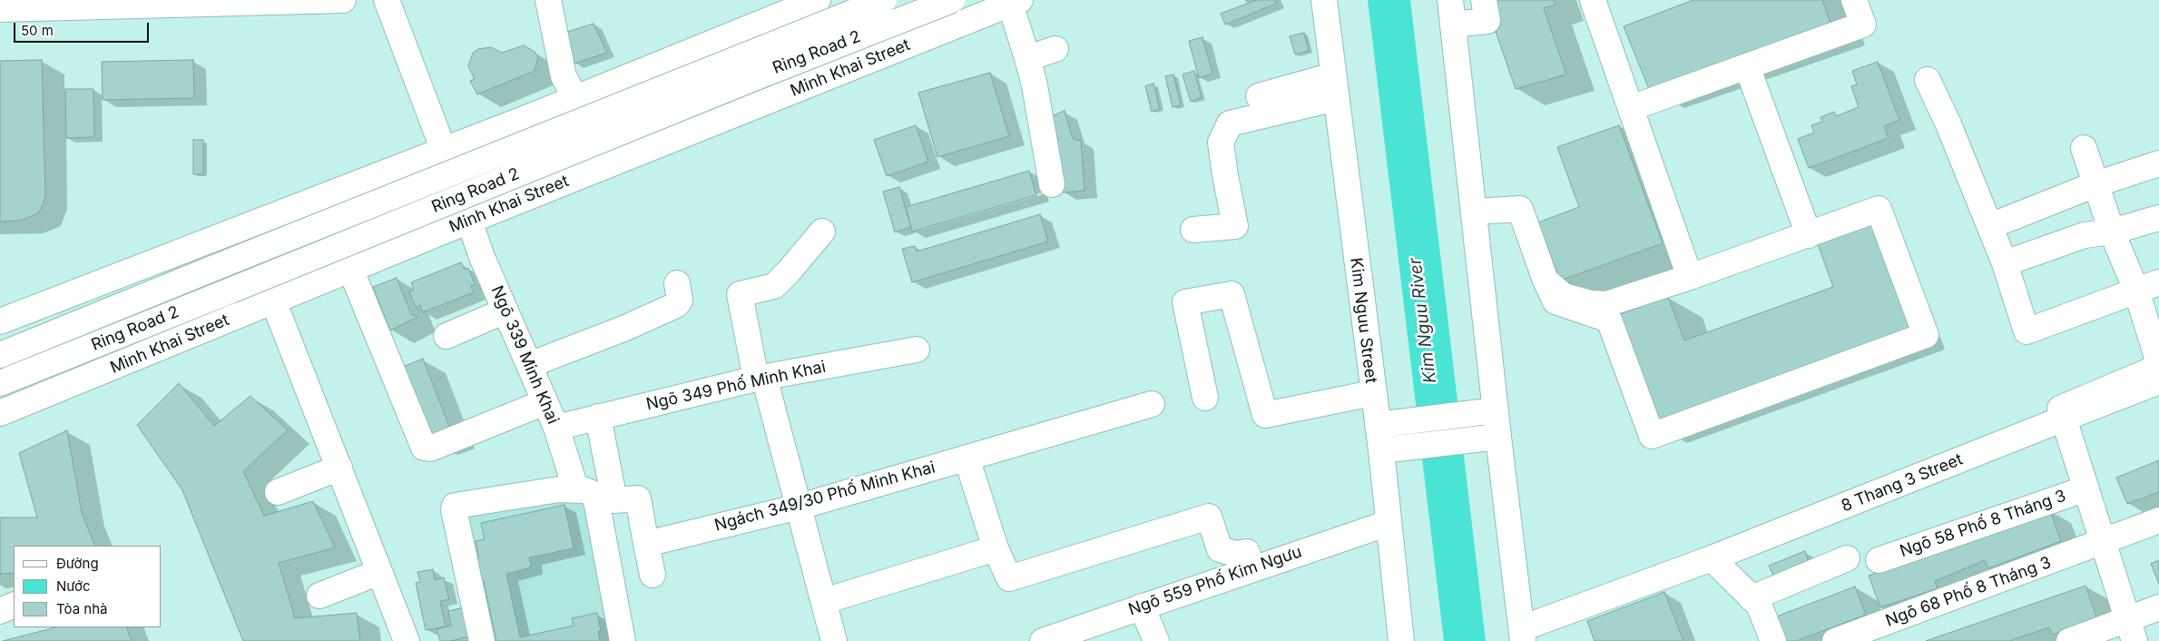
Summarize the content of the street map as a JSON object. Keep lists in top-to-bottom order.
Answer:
{
  "streets": {
    "main road": [
      "Ring Road 2",
      "Minh Khai Street",
      "Kim Nguu Street",
      "Ngõ 339 Minh Khai",
      "Ngõ 349 Phố Minh Khai",
      "8 Thang 3 Street",
      "Ngách 349/30 Phố Minh Khai",
      "Ngõ 58 Phố 8 Tháng 3",
      "Ngõ 559 Phố Kim Ngưu",
      "Ngõ 68 Phố 8 Tháng 3"
    ]
  },
  "crossings": [
    ["Minh Khai Street", "Ngõ 339 Minh Khai"],
    ["Kim Nguu Street", "Ngõ 559 Phố Kim Ngưu"],
    ["Ngõ 339 Minh Khai", "Ngõ 349 Phố Minh Khai"]
  ],
  "water": ["Kim Nguu River"],
  "legend": ["Đường", "Nước", "Tòa nhà"],
  "scale_bar": "50 m"
}
